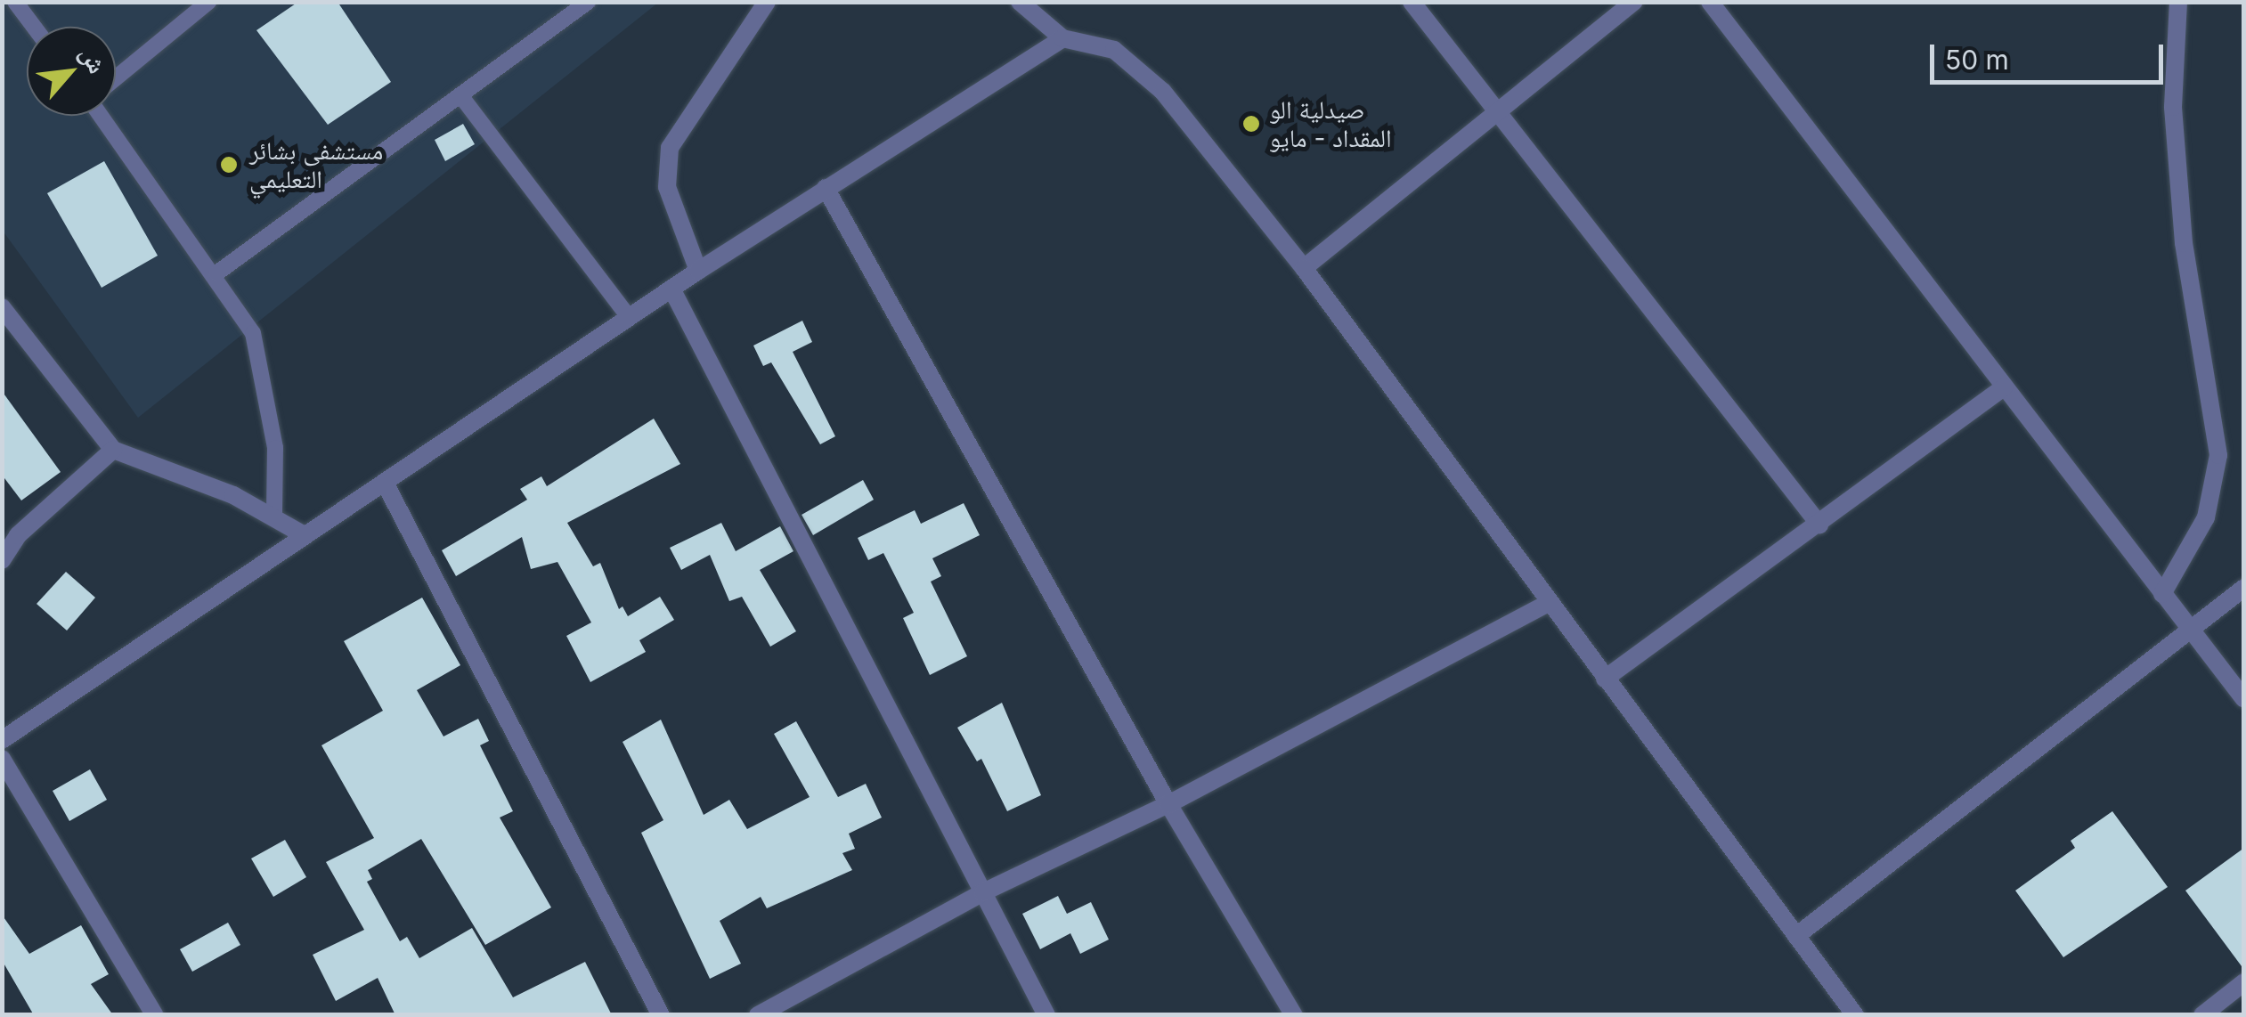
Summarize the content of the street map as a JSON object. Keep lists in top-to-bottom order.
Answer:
{
  "places": ["صيدلية الو المقداد - مايو", "مستشفى بشائر التعليمي"],
  "scale_bar": "50 m",
  "north": "top right"
}
